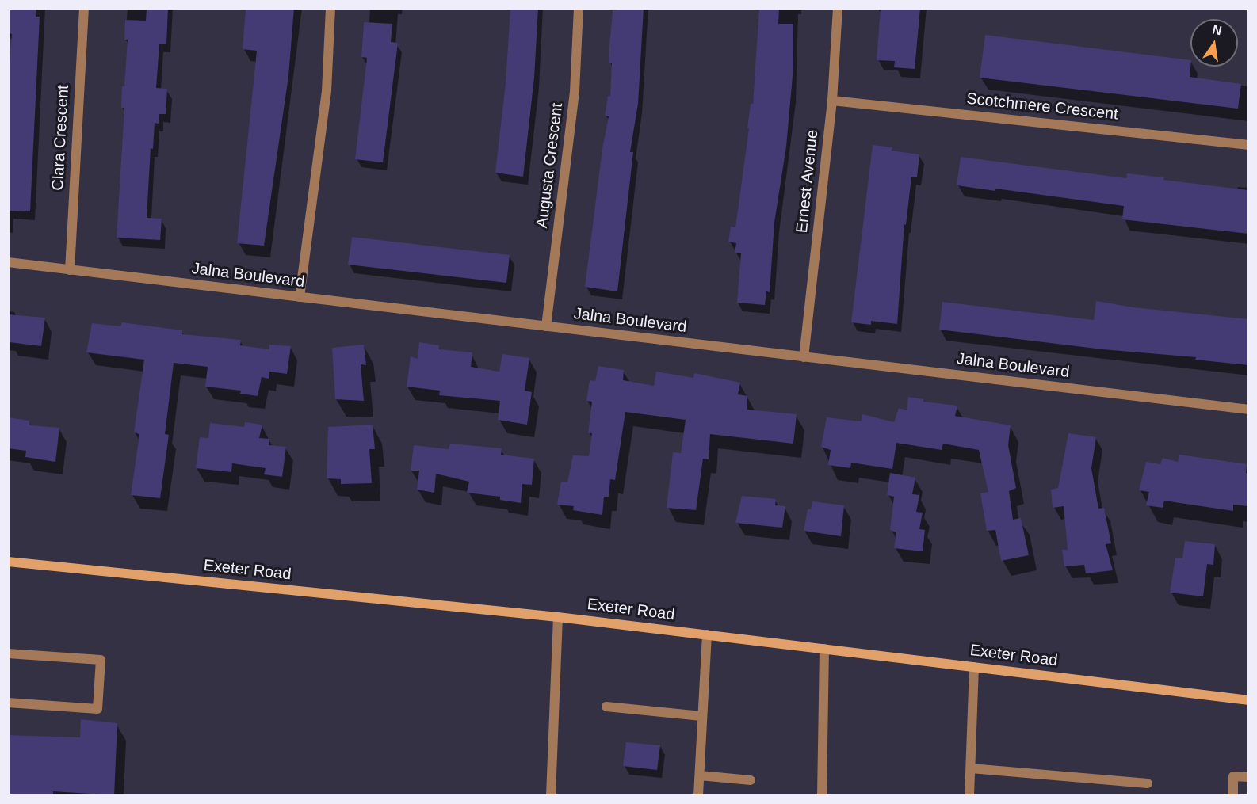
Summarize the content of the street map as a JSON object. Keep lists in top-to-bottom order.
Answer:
{
  "streets": {
    "main road": ["Exeter Road"],
    "street": [
      "Scotchmere Crescent",
      "Clara Crescent",
      "Augusta Crescent",
      "Ernest Avenue",
      "Jalna Boulevard"
    ]
  },
  "crossings": [
    ["Scotchmere Crescent", "Ernest Avenue"],
    ["Clara Crescent", "Jalna Boulevard"],
    ["Augusta Crescent", "Jalna Boulevard"],
    ["Ernest Avenue", "Jalna Boulevard"]
  ],
  "north": "top"
}
